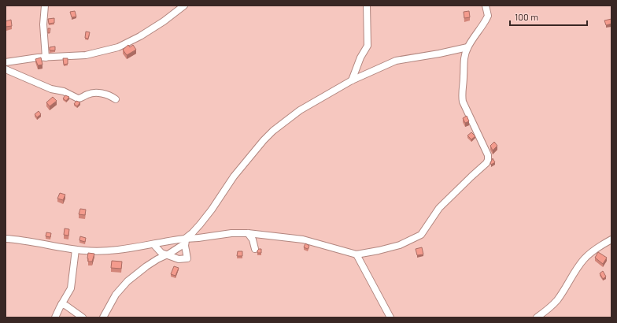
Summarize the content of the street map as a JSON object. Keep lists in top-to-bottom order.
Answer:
{
  "scale_bar": "100 m"
}
